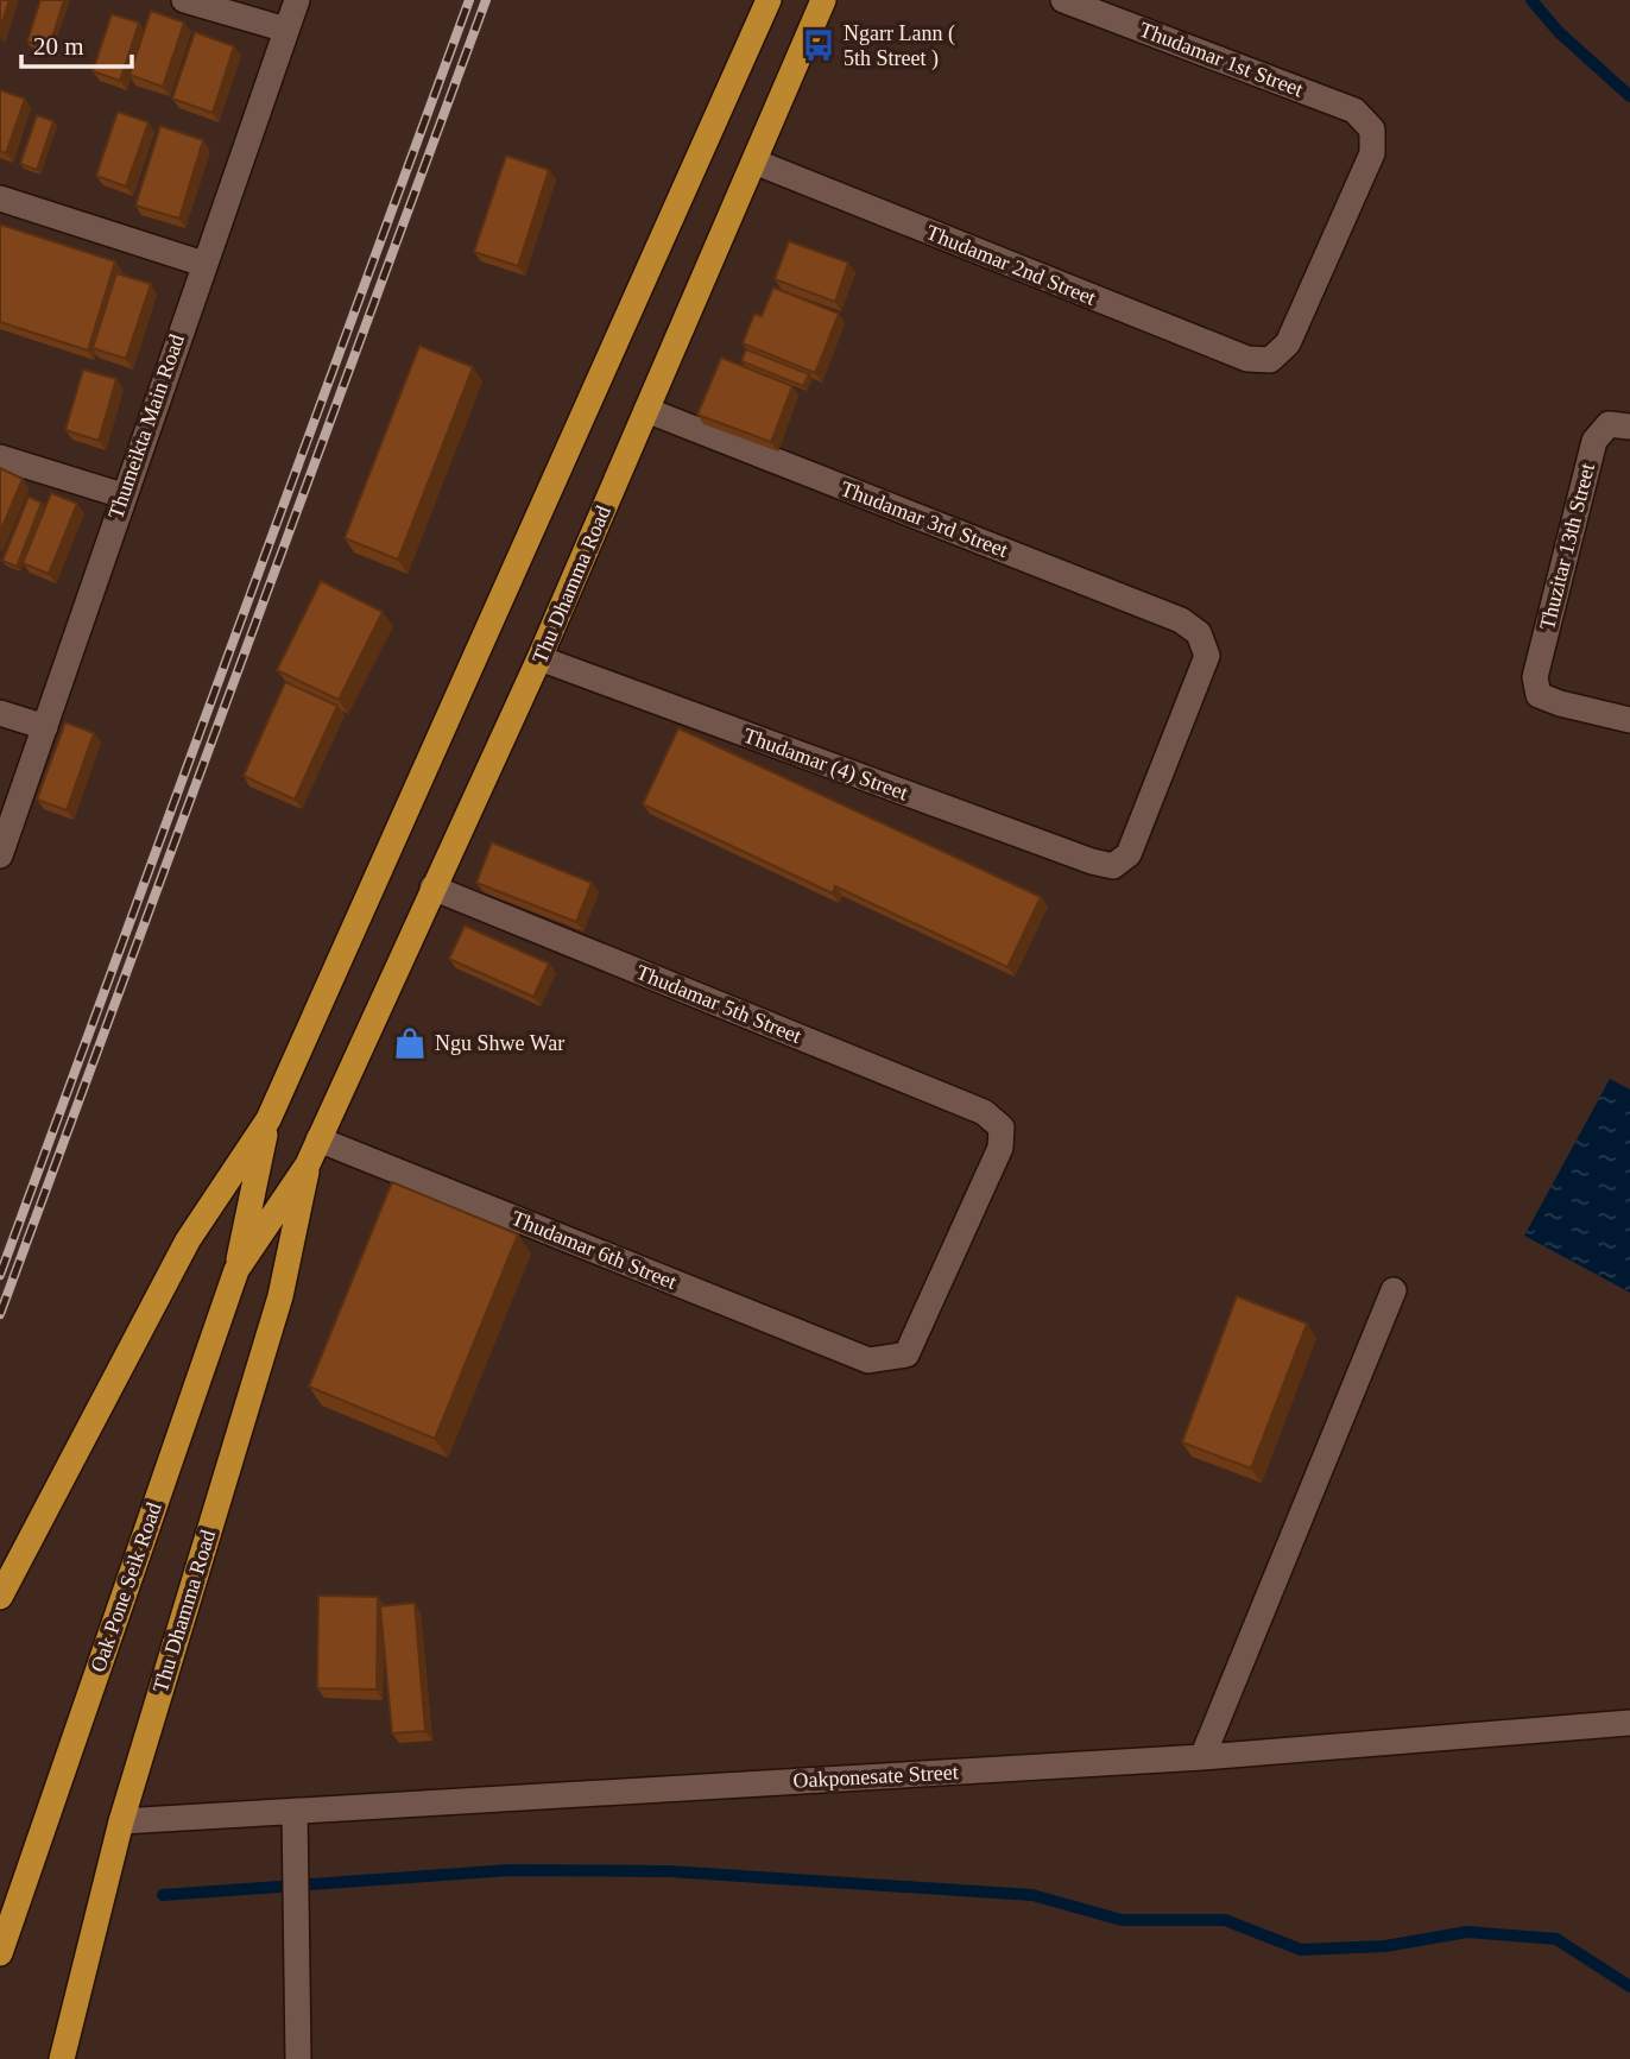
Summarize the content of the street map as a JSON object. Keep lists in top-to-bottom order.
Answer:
{
  "streets": {
    "main road": ["Thu Dhamma Road", "Oak Pone Seik Road"],
    "street": [
      "Thudamar 1st Street",
      "Thudamar 2nd Street",
      "Thumeikta Main Road",
      "Thudamar 3rd Street",
      "Thuzitar 13th Street",
      "Thudamar (4) Street",
      "Thudamar 5th Street",
      "Thudamar 6th Street",
      "Oakponesate Street"
    ]
  },
  "crossings": [
    ["Thudamar 1st Street", "Thudamar 2nd Street"],
    ["Thudamar 2nd Street", "Thu Dhamma Road"],
    ["Thudamar 3rd Street", "Thu Dhamma Road"],
    ["Thudamar 3rd Street", "Thudamar (4) Street"],
    ["Thu Dhamma Road", "Thudamar (4) Street"],
    ["Thu Dhamma Road", "Thudamar 5th Street"],
    ["Thu Dhamma Road", "Thudamar 6th Street"],
    ["Thu Dhamma Road", "Oak Pone Seik Road"],
    ["Thu Dhamma Road", "Oakponesate Street"],
    ["Thudamar 5th Street", "Thudamar 6th Street"]
  ],
  "places": {
    "bus stop": ["Ngarr Lann ( 5th Street )"],
    "shop": ["Ngu Shwe War"]
  },
  "scale_bar": "20 m"
}
